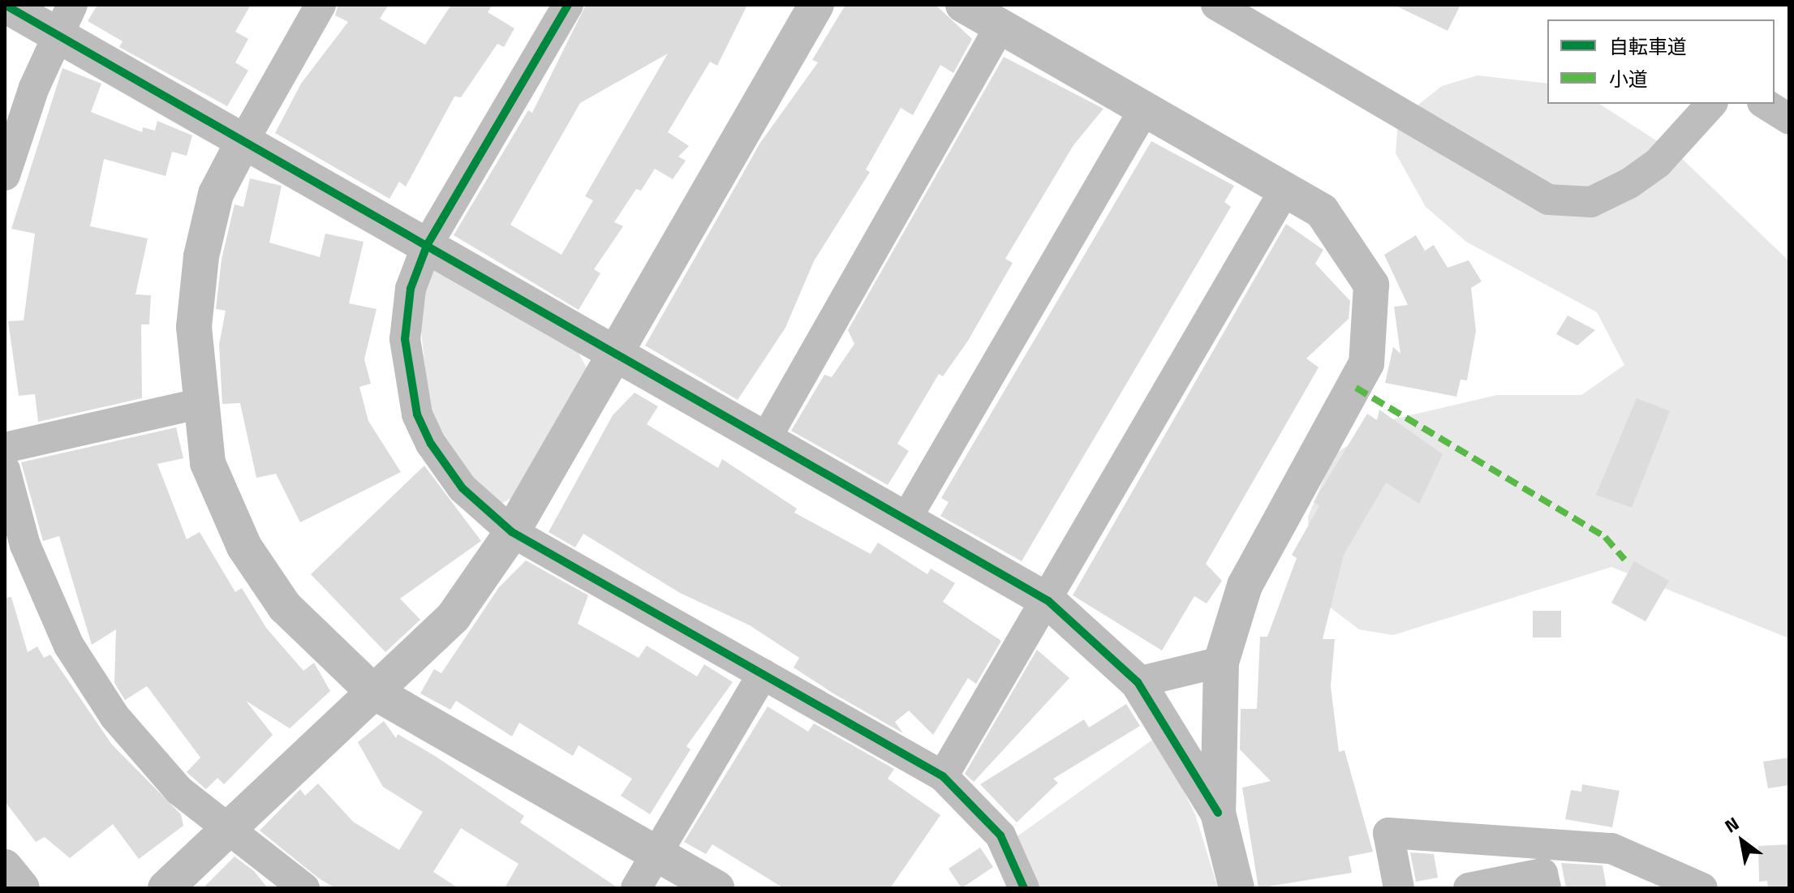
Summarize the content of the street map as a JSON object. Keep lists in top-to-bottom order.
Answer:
{
  "legend": ["自転車道", "小道"],
  "north": "top left"
}
